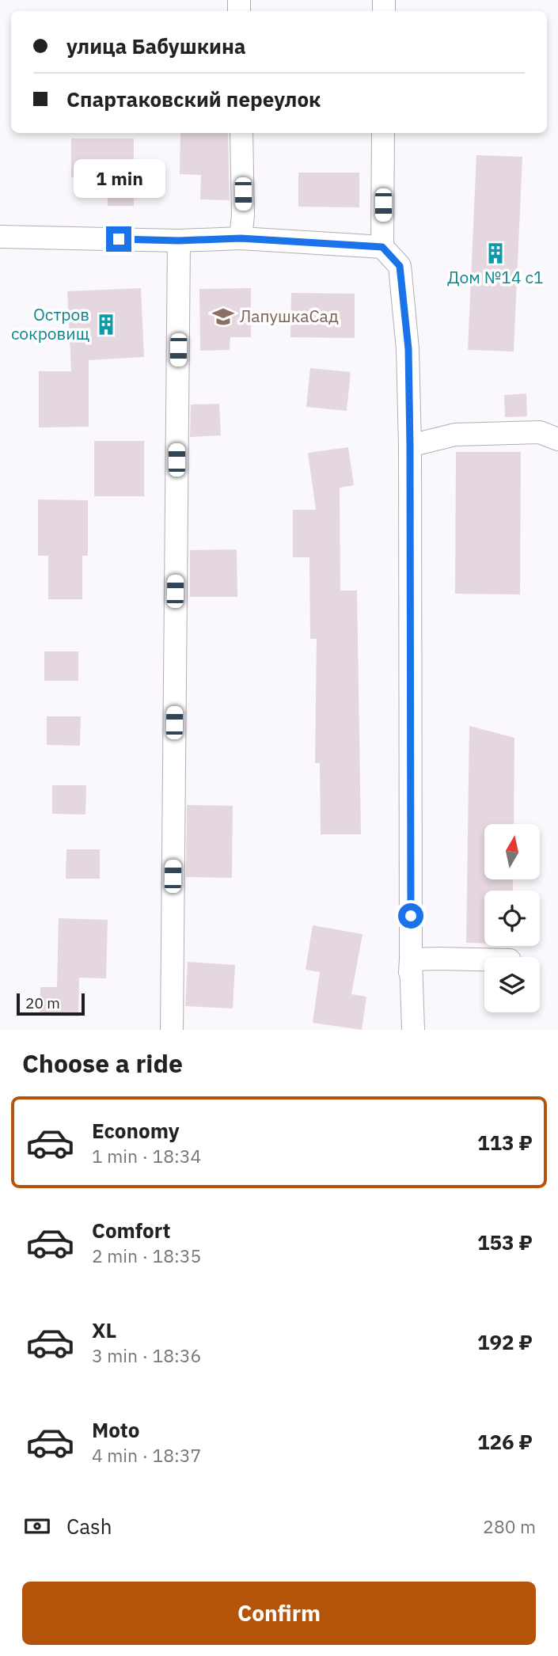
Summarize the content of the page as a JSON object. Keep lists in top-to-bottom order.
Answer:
{
  "places": {
    "building": ["Дом №14 с1", "Остров сокровищ"],
    "school or university": ["ЛапушкаСад"]
  },
  "scale_bar": "20 m",
  "north": "top",
  "page": {
    "banner": ["улица Бабушкина", "Спартаковский переулок"],
    "bubble": "1 min",
    "scale": "20 m",
    "heading": "Choose a ride",
    "list": [
      {
        "name": "Economy",
        "note": "1 min · 18:34",
        "value": "113 ₽"
      },
      {
        "name": "Comfort",
        "note": "2 min · 18:35",
        "value": "153 ₽"
      },
      {
        "name": "XL",
        "note": "3 min · 18:36",
        "value": "192 ₽"
      },
      {
        "name": "Moto",
        "note": "4 min · 18:37",
        "value": "126 ₽"
      }
    ],
    "pay": ["Cash", "280 m"],
    "buttons": "Confirm"
  }
}
